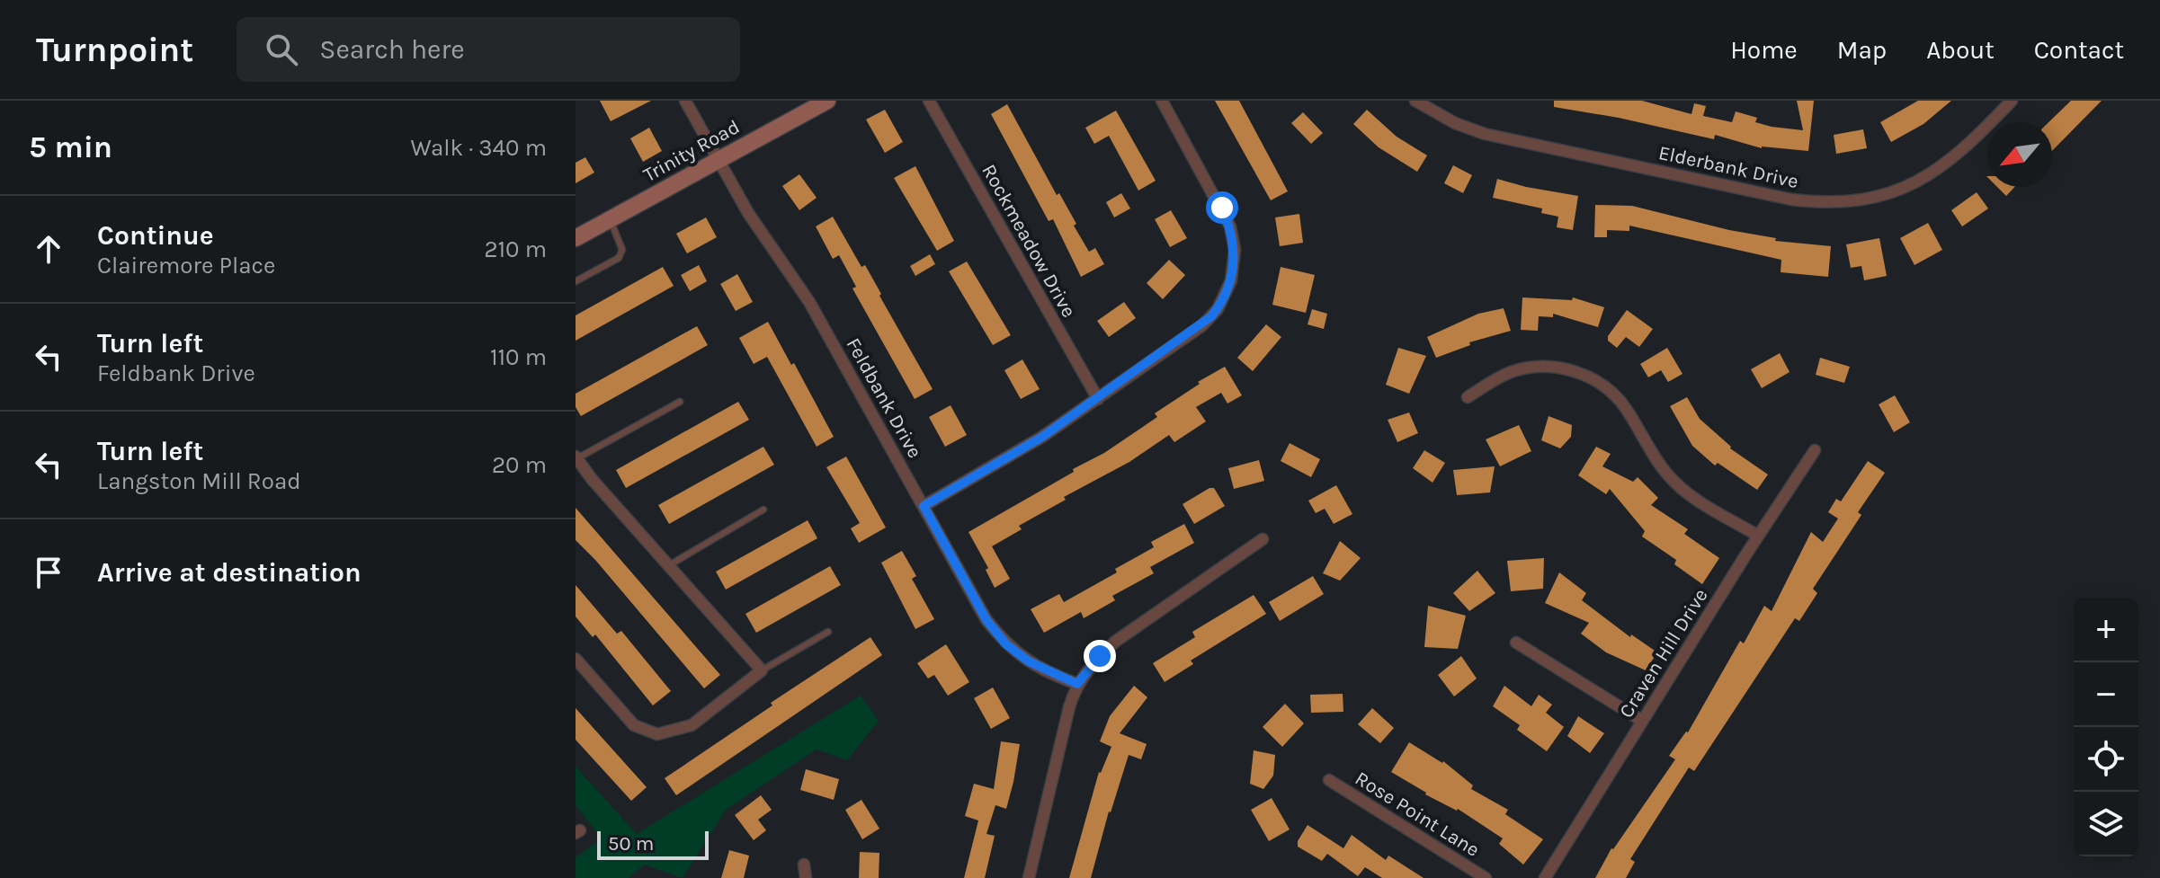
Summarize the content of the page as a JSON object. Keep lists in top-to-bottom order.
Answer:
{
  "streets": {
    "street": [
      "Trinity Road",
      "Elderbank Drive",
      "Rockmeadow Drive",
      "Feldbank Drive",
      "Craven Hill Drive",
      "Rose Point Lane"
    ]
  },
  "crossings": [
    ["Trinity Road", "Feldbank Drive"]
  ],
  "scale_bar": "50 m",
  "north": "bottom left",
  "page": {
    "header": "Turnpoint",
    "search": "Search here",
    "nav": [
      "Home",
      "Map",
      "About",
      "Contact"
    ],
    "heading": ["5 min", "Walk · 340 m"],
    "list": [
      ["Continue", "Clairemore Place", "210 m"],
      ["Turn left", "Feldbank Drive", "110 m"],
      ["Turn left", "Langston Mill Road", "20 m"],
      "Arrive at destination"
    ],
    "map_buttons": ["+", "−"],
    "scale": "50 m"
  }
}
